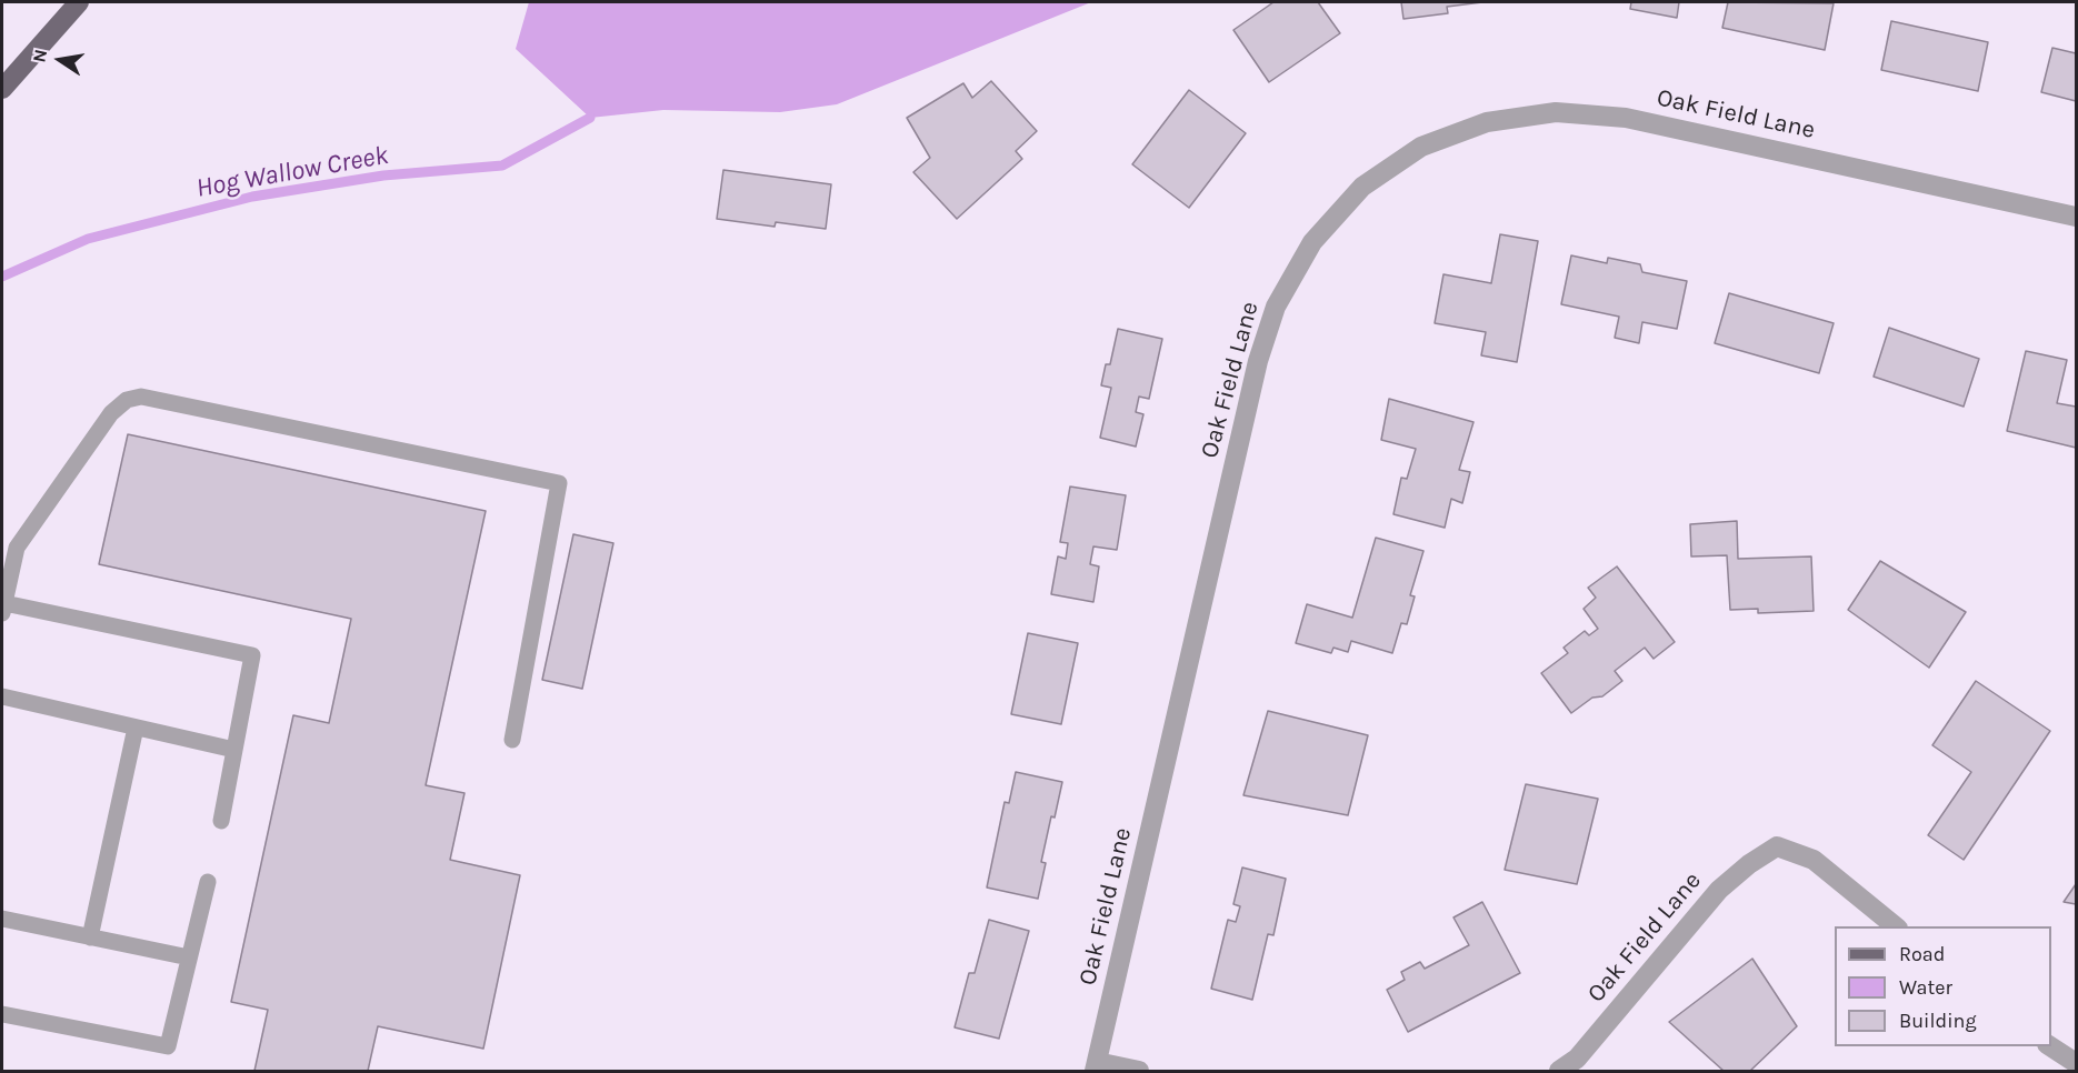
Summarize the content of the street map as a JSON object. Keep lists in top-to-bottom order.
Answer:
{
  "streets": {
    "street": ["Oak Field Lane"]
  },
  "water": ["Hog Wallow Creek"],
  "legend": ["Road", "Water", "Building"],
  "north": "left"
}
